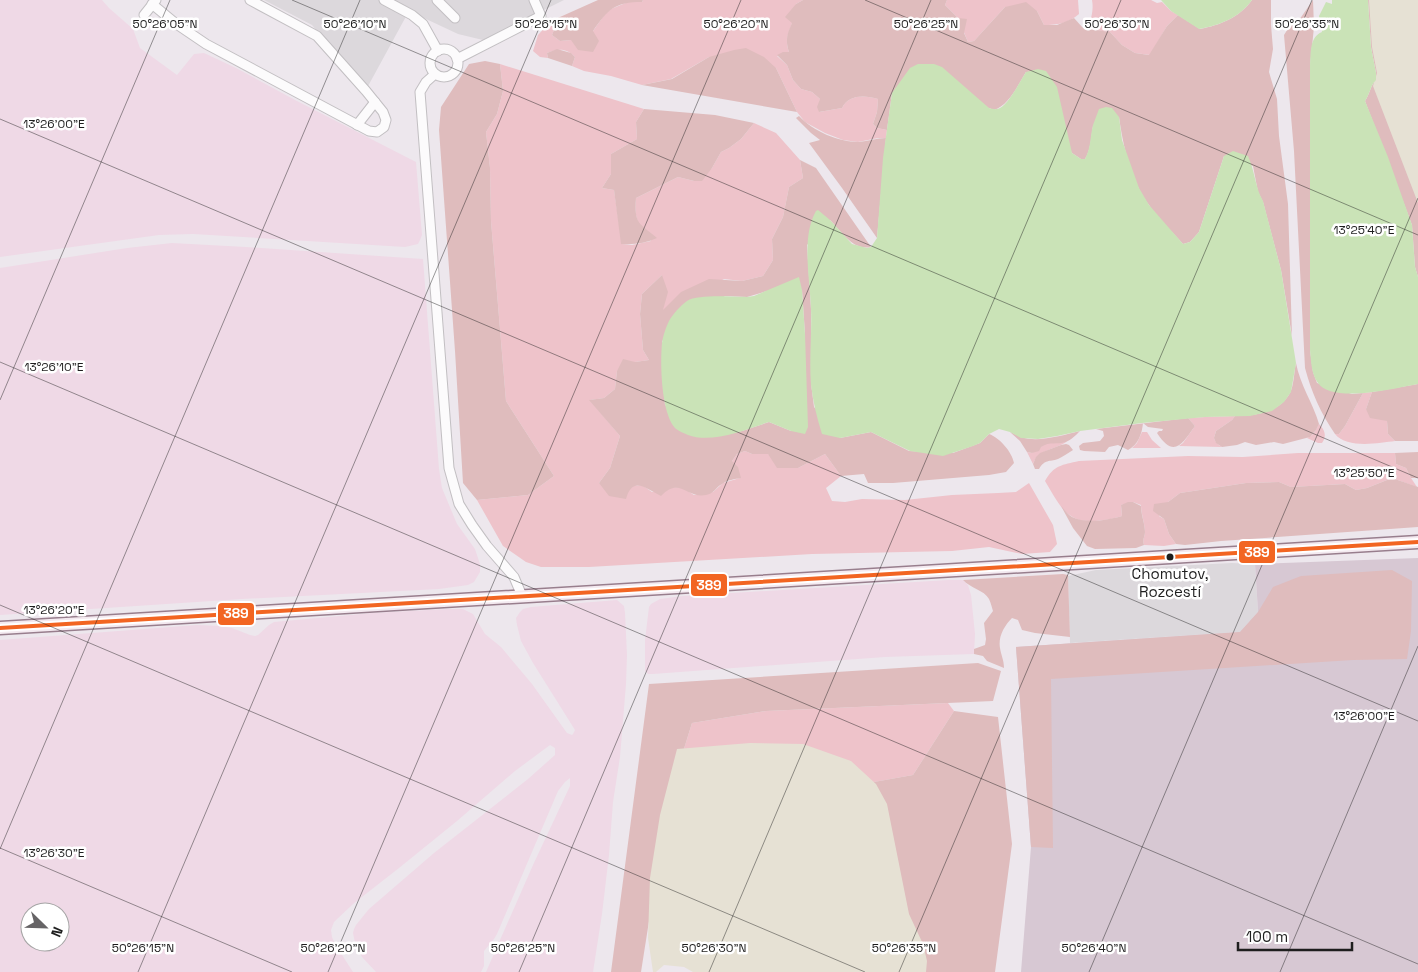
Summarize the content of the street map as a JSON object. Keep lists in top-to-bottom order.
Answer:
{
  "places": ["Chomutov, Rozcestí"],
  "lines": ["transit line 389"],
  "scale_bar": "100 m",
  "north": "bottom right",
  "coordinates": [
    "50°26'05\"N",
    "50°26'10\"N",
    "50°26'15\"N",
    "50°26'20\"N",
    "50°26'25\"N",
    "50°26'30\"N",
    "50°26'35\"N",
    "13°26'00\"E",
    "13°25'40\"E",
    "13°26'10\"E",
    "13°25'50\"E",
    "13°26'20\"E",
    "13°26'30\"E",
    "50°26'40\"N"
  ]
}
